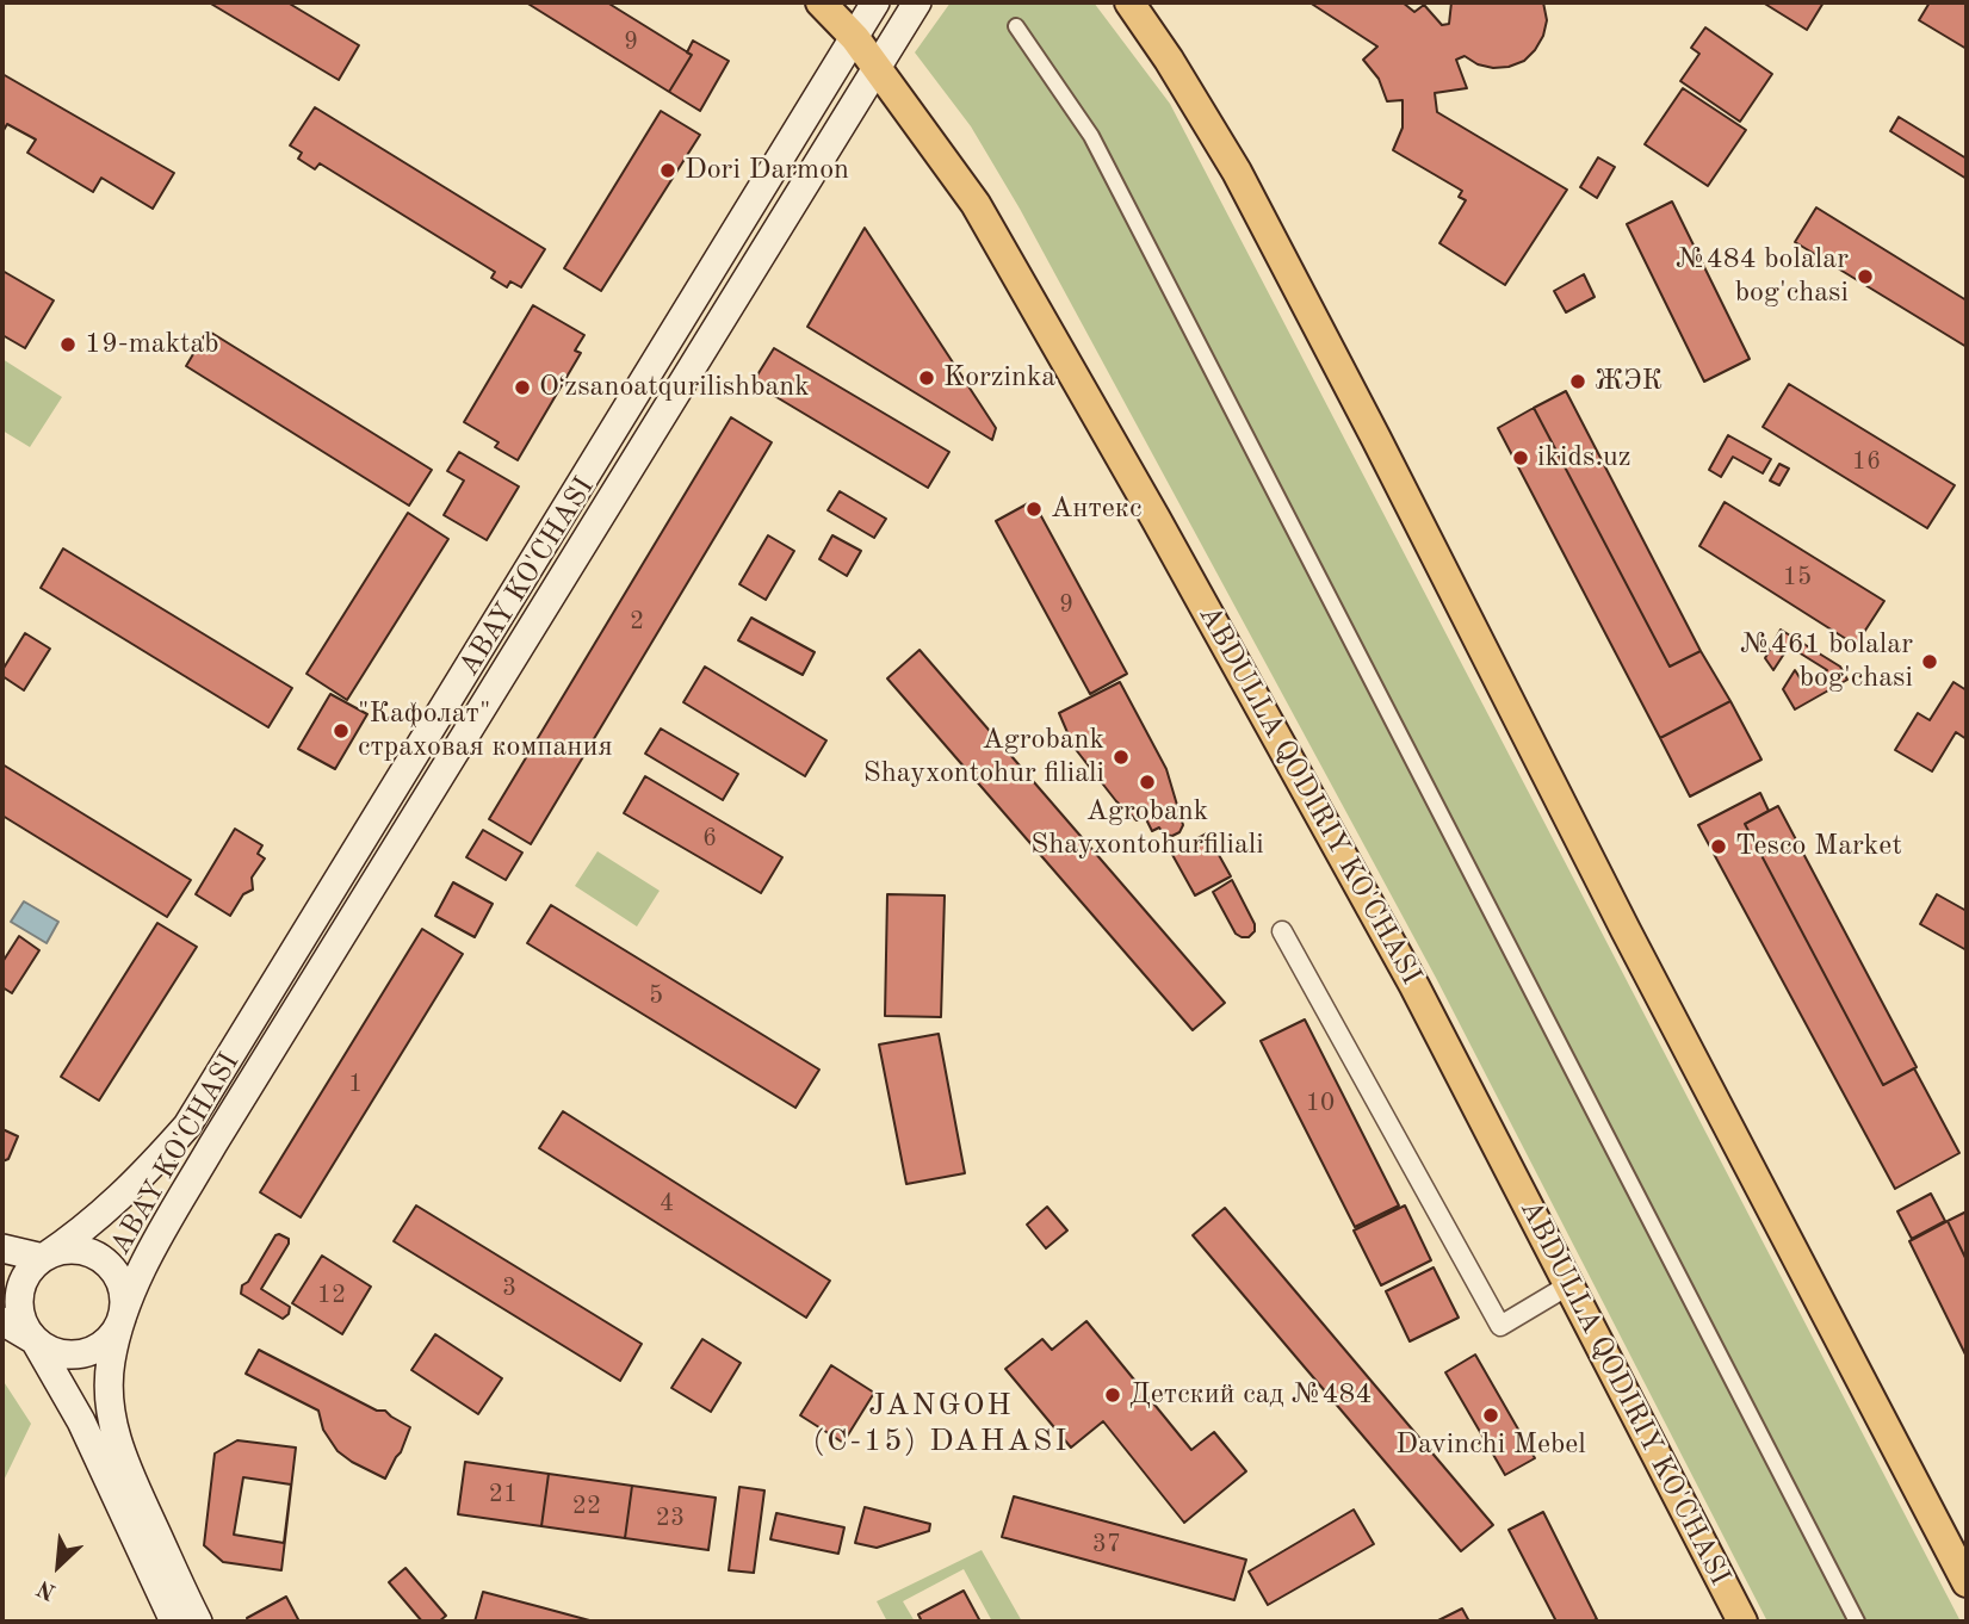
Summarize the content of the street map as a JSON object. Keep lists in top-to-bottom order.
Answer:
{
  "streets": {
    "main road": ["ABAY KO'CHASI", "ABDULLA QODIRIY KO'CHASI"]
  },
  "crossings": [
    ["ABAY KO'CHASI", "ABDULLA QODIRIY KO'CHASI"]
  ],
  "districts": ["JANGOH (C-15) DAHASI"],
  "places": [
    "Dori Darmon",
    "№484 bolalar bog'chasi",
    "19-maktab",
    "Korzinka",
    "ЖЭК",
    "Oʻzsanoatqurilishbank",
    "ikids.uz",
    "Антекс",
    "№461 bolalar bog'chasi",
    "\"Кафолат\" страховая компания",
    "Agrobank Shayxontohur filiali",
    "Agrobank Shayxontohurfiliali",
    "Tesco Market",
    "Детский сад №484",
    "Davinchi Mebel"
  ],
  "house_numbers": [
    "9",
    "16",
    "15",
    "9",
    "2",
    "6",
    "5",
    "1",
    "10",
    "4",
    "3",
    "12",
    "21",
    "22",
    "23",
    "37"
  ],
  "north": "bottom left"
}
